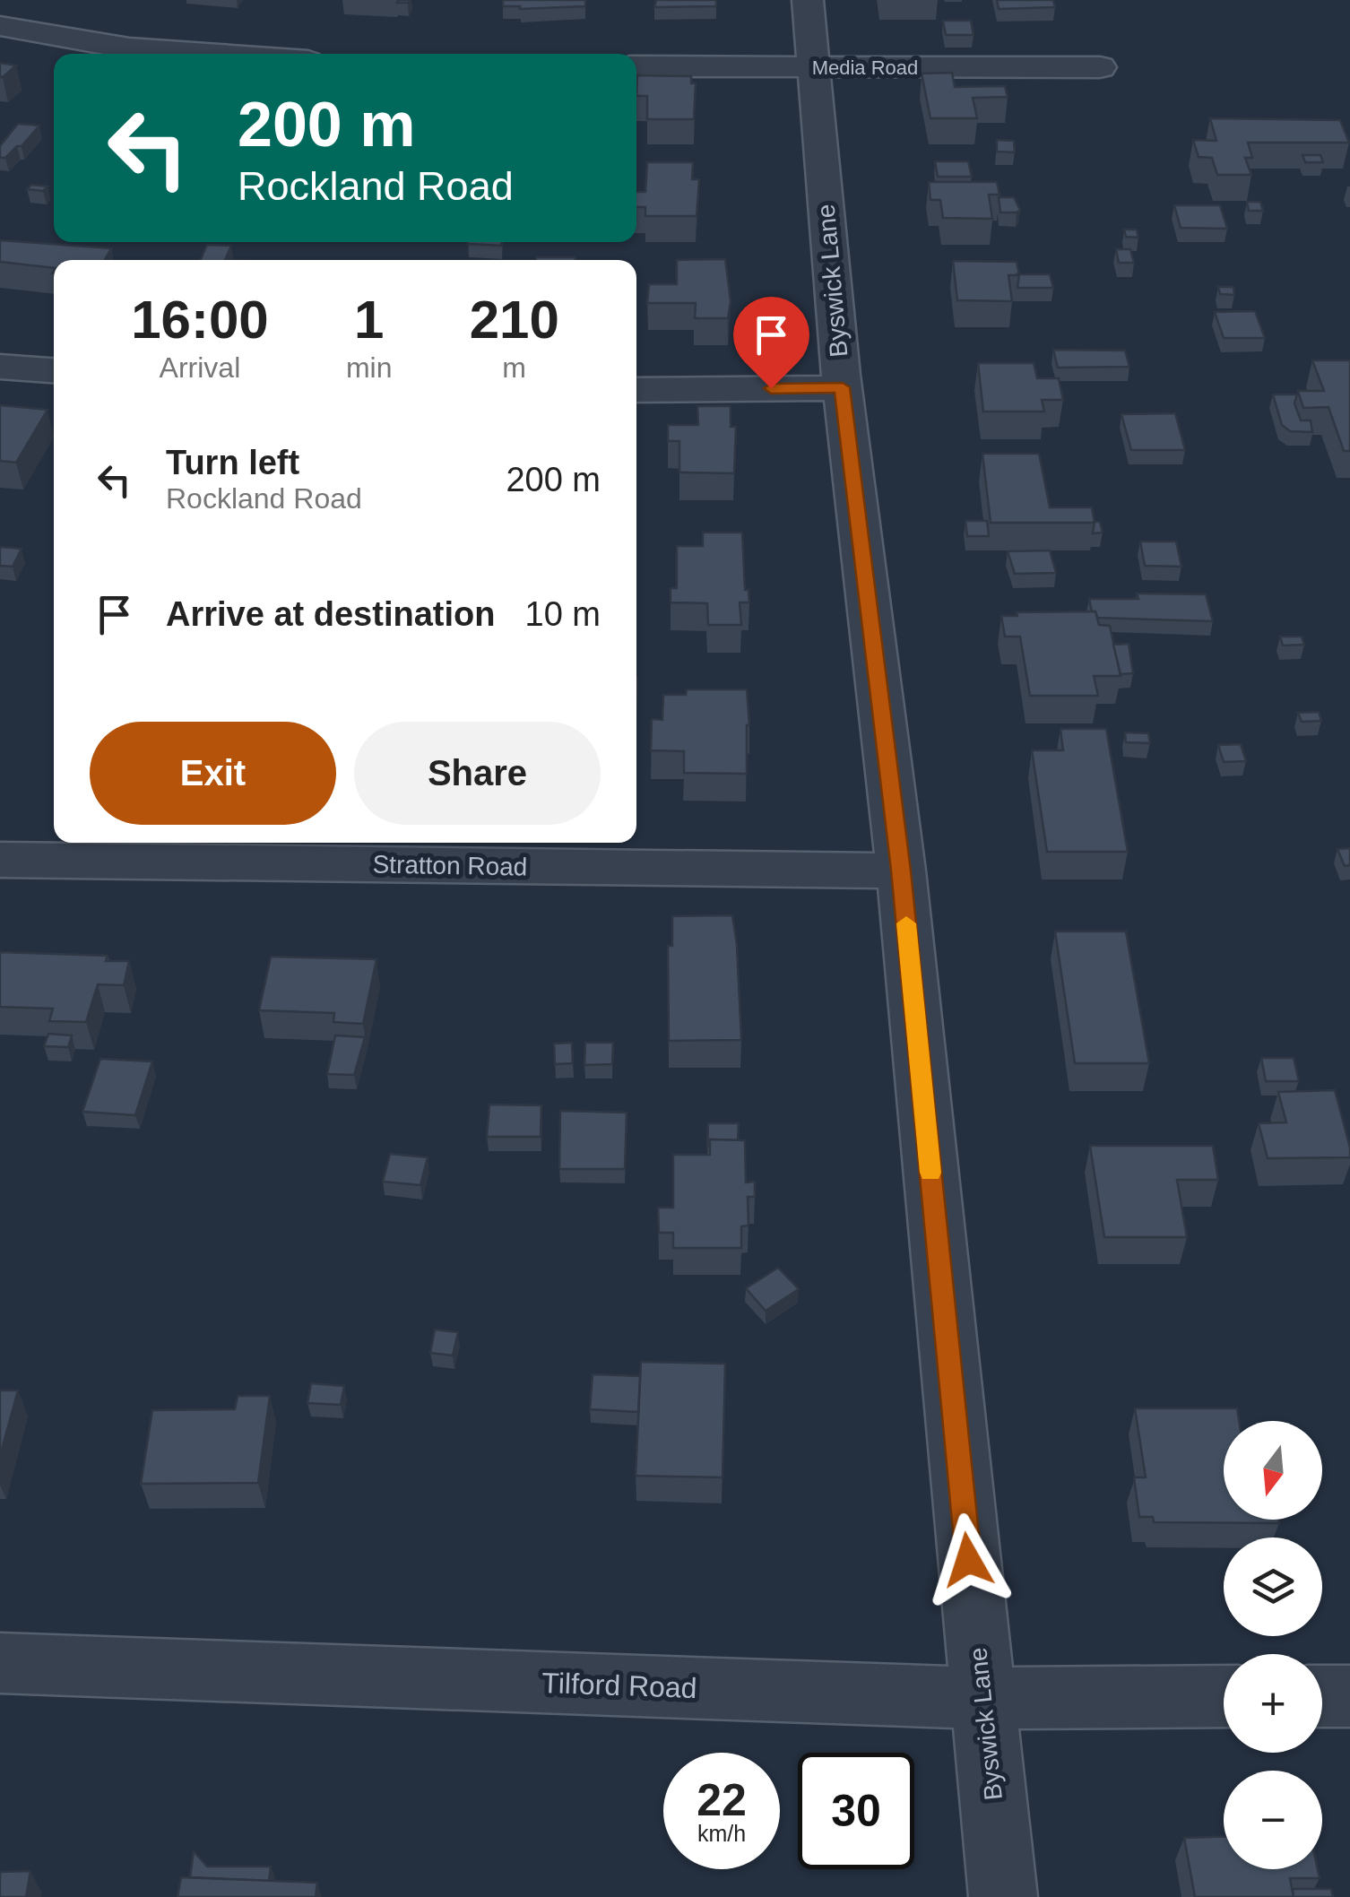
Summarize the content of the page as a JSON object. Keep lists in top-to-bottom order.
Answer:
{
  "streets": {
    "street": [
      "Media Road",
      "Byswick Lane",
      "Stratton Road",
      "Tilford Road"
    ]
  },
  "crossings": [
    ["Media Road", "Byswick Lane"],
    ["Byswick Lane", "Stratton Road"],
    ["Byswick Lane", "Tilford Road"]
  ],
  "north": "bottom",
  "page": {
    "turn": ["200 m", "Rockland Road"],
    "eta": [
      "16:00",
      "Arrival",
      "1",
      "min",
      "210",
      "m"
    ],
    "list": [
      {
        "name": "Turn left",
        "note": "Rockland Road",
        "value": "200 m"
      },
      {
        "name": "Arrive at destination",
        "value": "10 m"
      }
    ],
    "buttons": ["Exit", "Share"],
    "map_buttons": ["+", "−"],
    "speed": "22 km/h",
    "limit": "30"
  }
}
